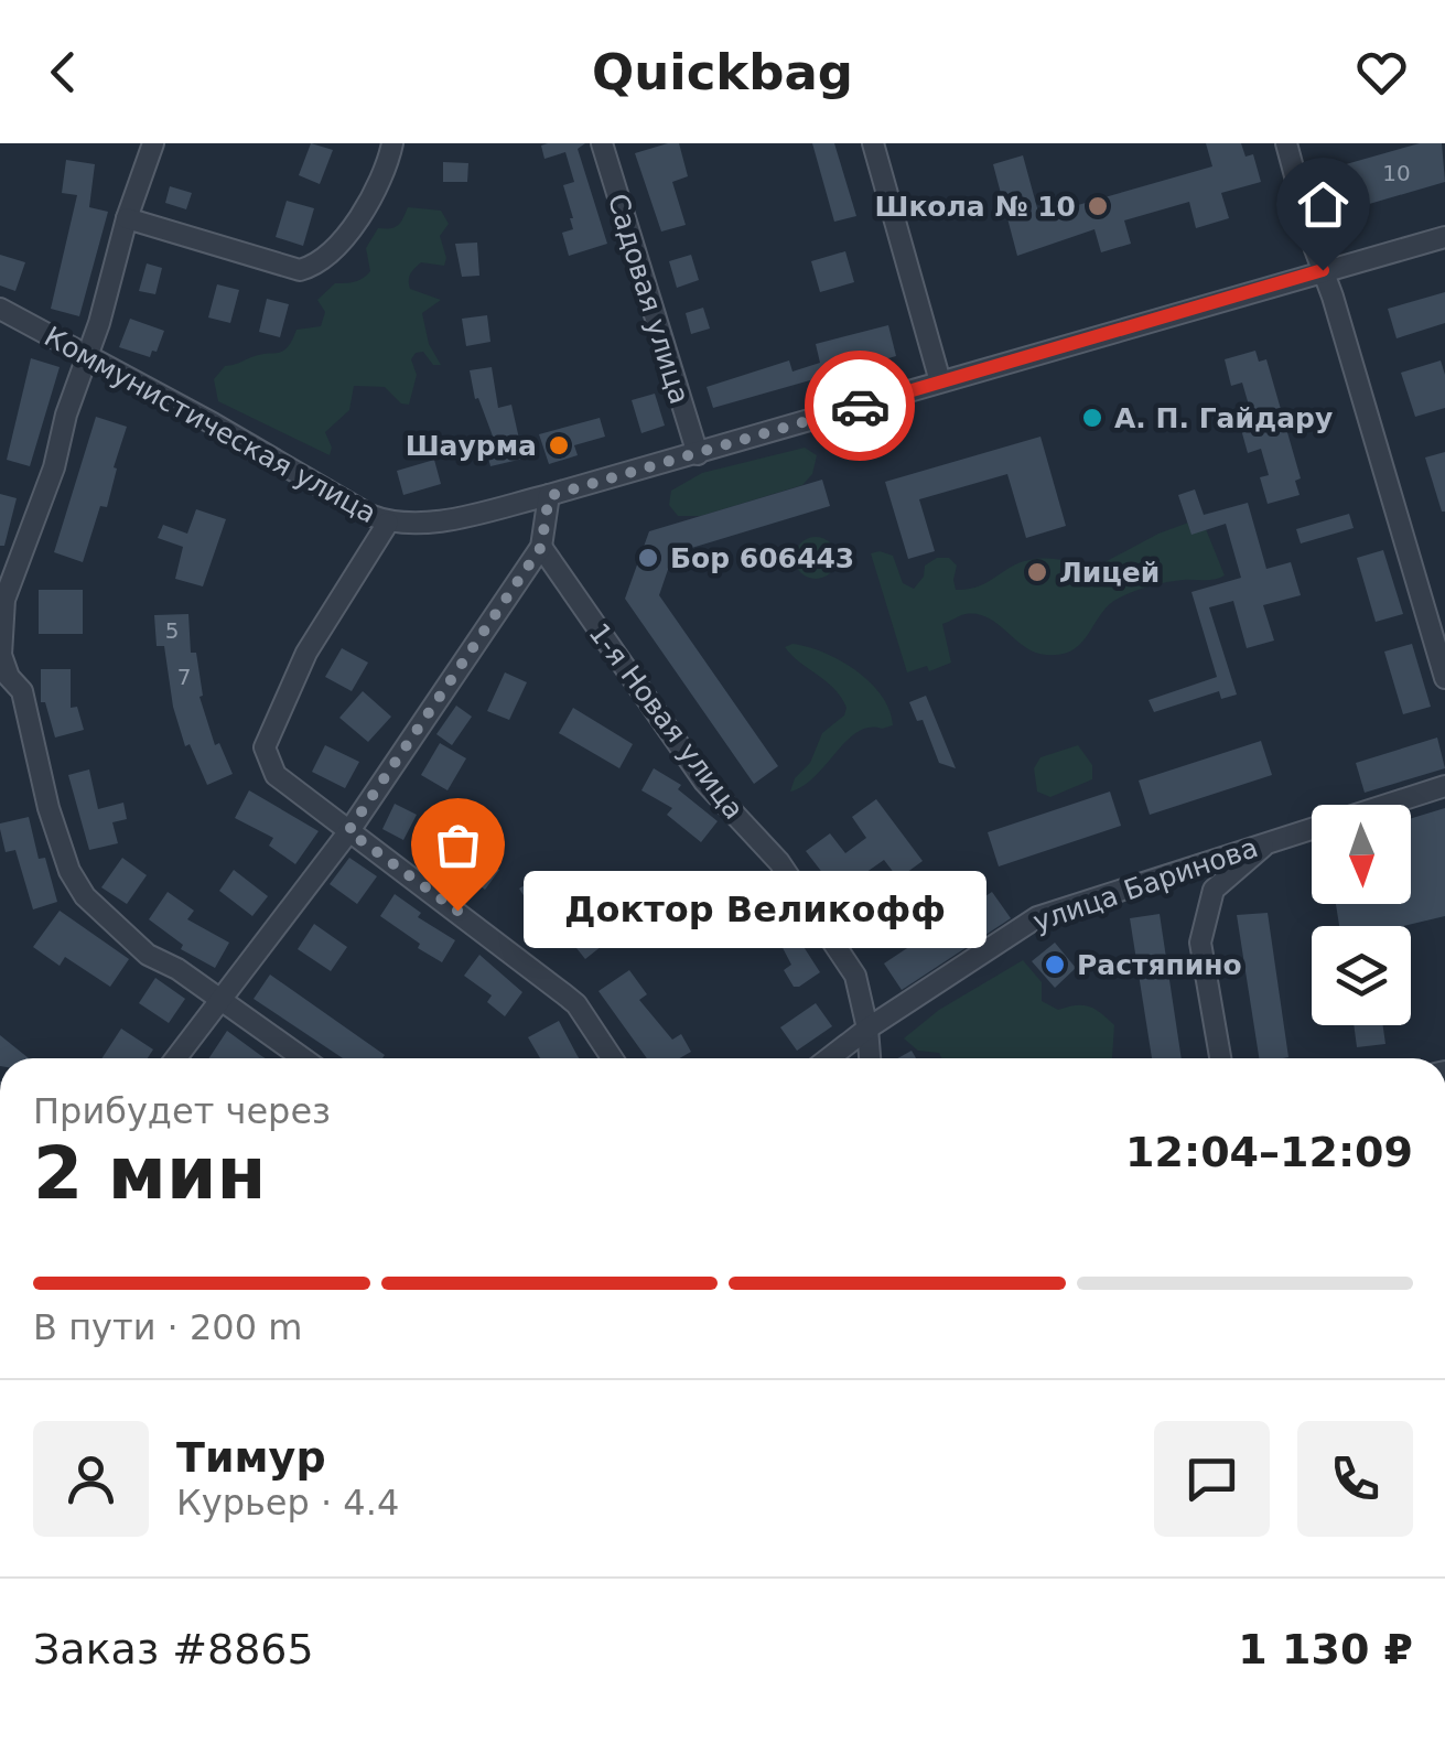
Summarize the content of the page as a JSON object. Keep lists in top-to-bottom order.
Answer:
{
  "streets": {
    "street": [
      "Садовая улица",
      "Коммунистическая улица",
      "1-я Новая улица",
      "улица Баринова"
    ]
  },
  "crossings": [
    ["Садовая улица", "Коммунистическая улица"],
    ["1-я Новая улица", "улица Баринова"]
  ],
  "places": [
    "Школа № 10",
    "А. П. Гайдару",
    "Шаурма",
    "Бор 606443",
    "Лицей",
    "Доктор Великофф",
    "Растяпино"
  ],
  "house_numbers": ["10", "5", "7"],
  "north": "bottom",
  "page": {
    "header": "Quickbag",
    "bubble": "Доктор Великофф",
    "heading": ["2 мин", "Прибудет через", "12:04–12:09"],
    "panel": [
      "Тимур",
      "Курьер · 4.4",
      "Заказ #8865",
      "1 130 ₽"
    ],
    "bar": "В пути · 200 m"
  }
}
